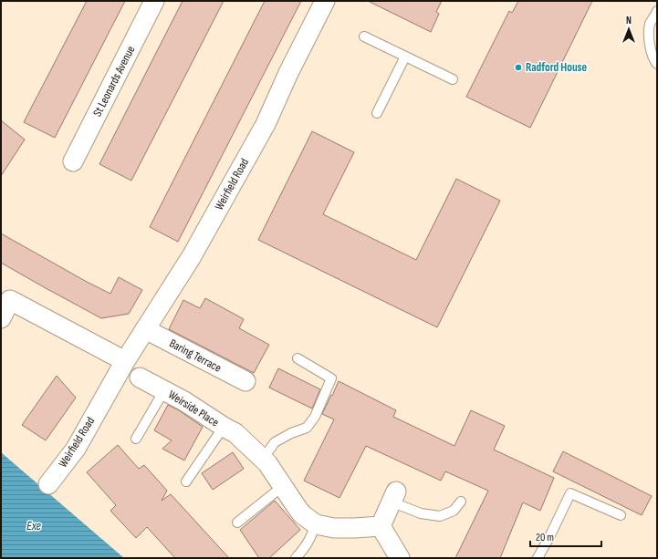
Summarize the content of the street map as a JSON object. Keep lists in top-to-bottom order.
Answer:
{
  "streets": {
    "street": [
      "St Leonards Avenue",
      "Weirfield Road",
      "Baring Terrace",
      "Weirside Place"
    ]
  },
  "crossings": [
    ["Weirfield Road", "Baring Terrace"]
  ],
  "water": ["Exe"],
  "places": ["Radford House"],
  "scale_bar": "20 m",
  "north": "top"
}
